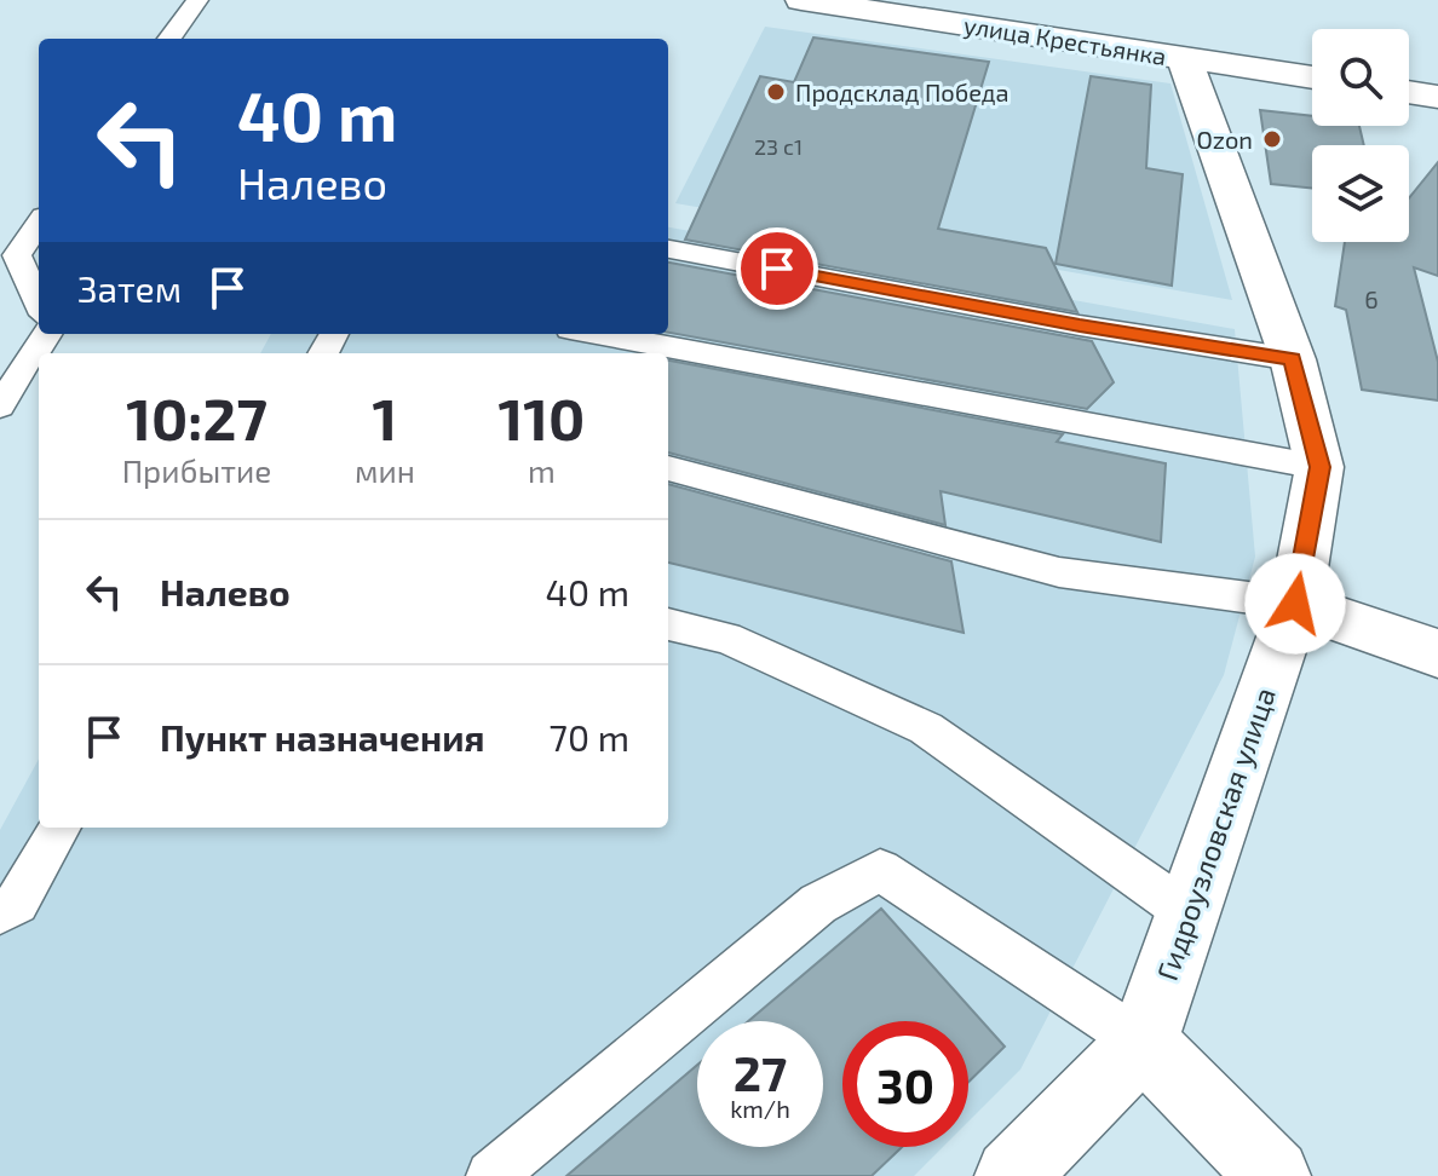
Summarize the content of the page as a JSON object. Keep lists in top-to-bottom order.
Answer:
{
  "streets": {
    "street": ["улица Крестьянка", "Гидроузловская улица"]
  },
  "crossings": [
    ["улица Крестьянка", "Гидроузловская улица"]
  ],
  "places": ["Продсклад Победа", "Ozon"],
  "house_numbers": ["23 с1", "6"],
  "page": {
    "turn": ["40 m", "Налево"],
    "then": "Затем",
    "eta": [
      "10:27",
      "Прибытие",
      "1",
      "мин",
      "110",
      "m"
    ],
    "list": [
      {
        "name": "Налево",
        "value": "40 m"
      },
      {
        "name": "Пункт назначения",
        "value": "70 m"
      }
    ],
    "speed": "27 km/h",
    "limit": "30"
  }
}
